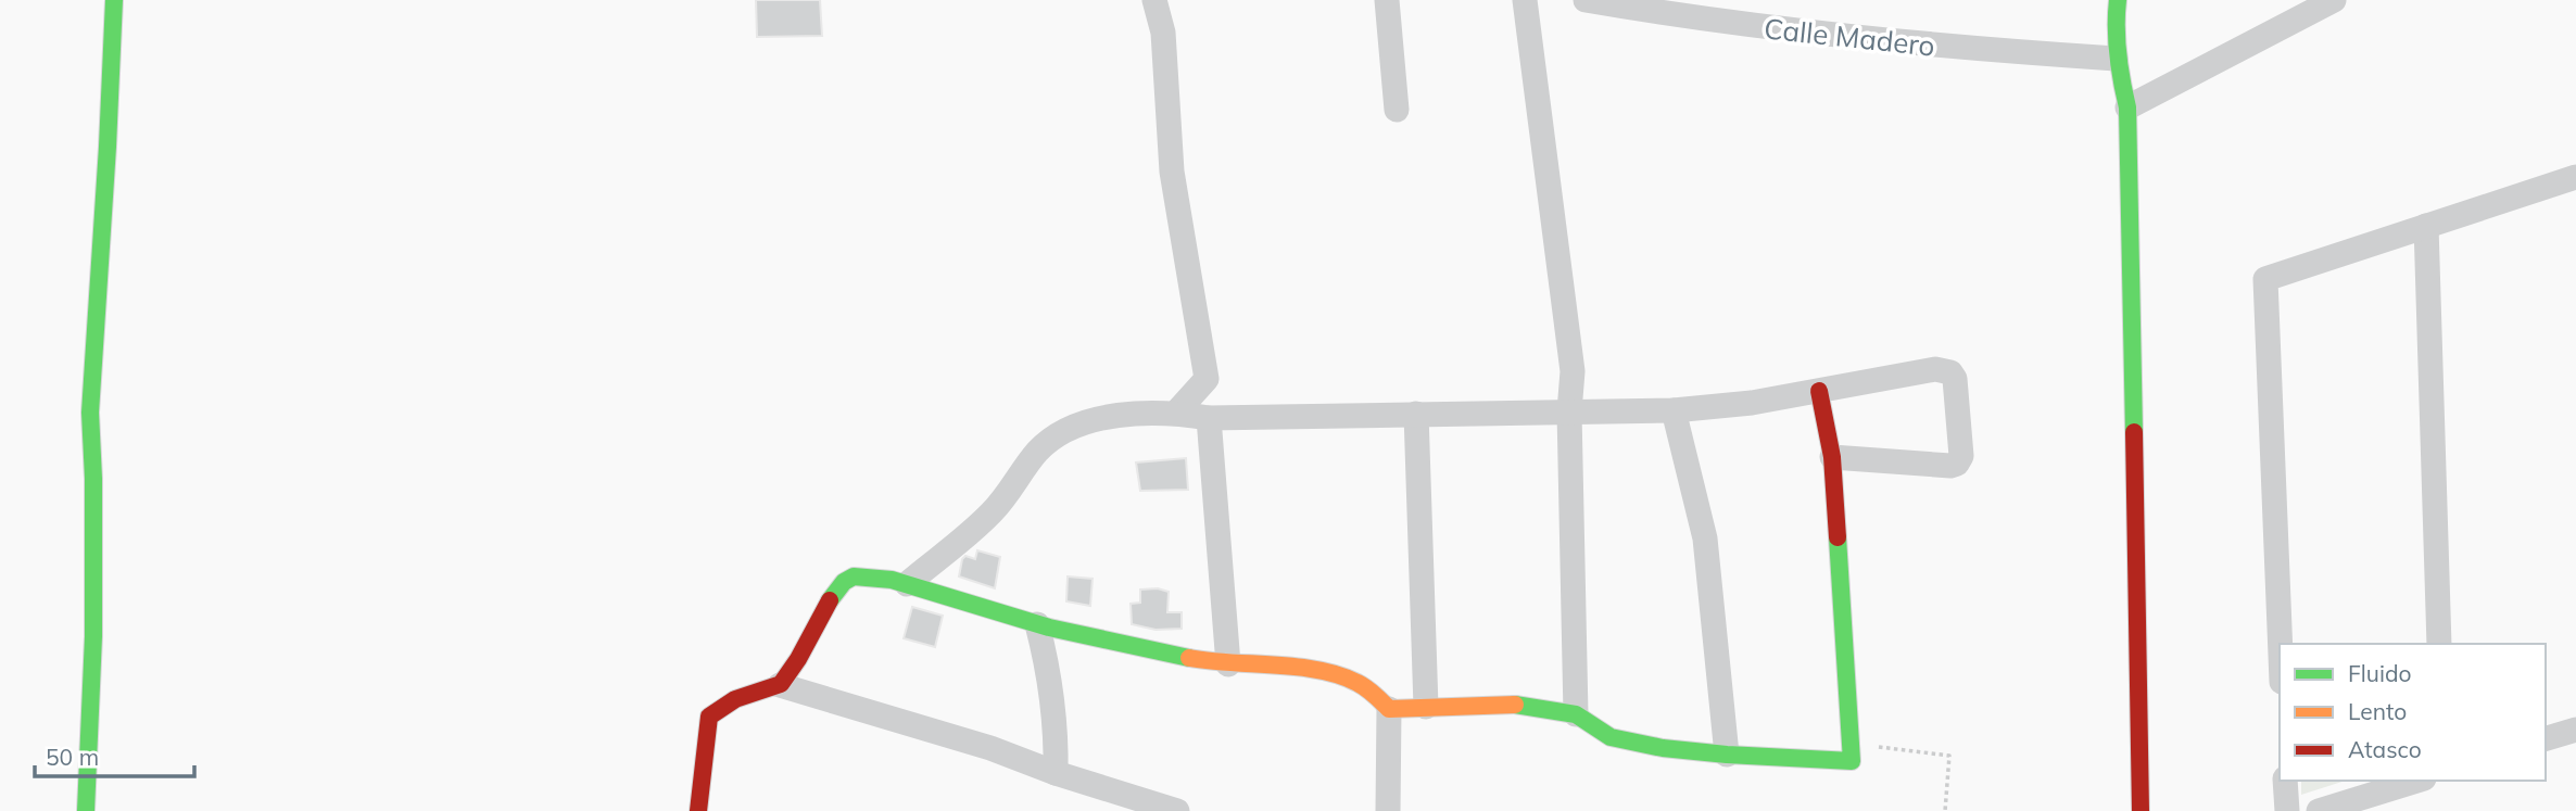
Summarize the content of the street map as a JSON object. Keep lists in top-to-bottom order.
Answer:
{
  "streets": {
    "street": ["Calle Madero"]
  },
  "legend": ["Fluido", "Lento", "Atasco"],
  "scale_bar": "50 m"
}
